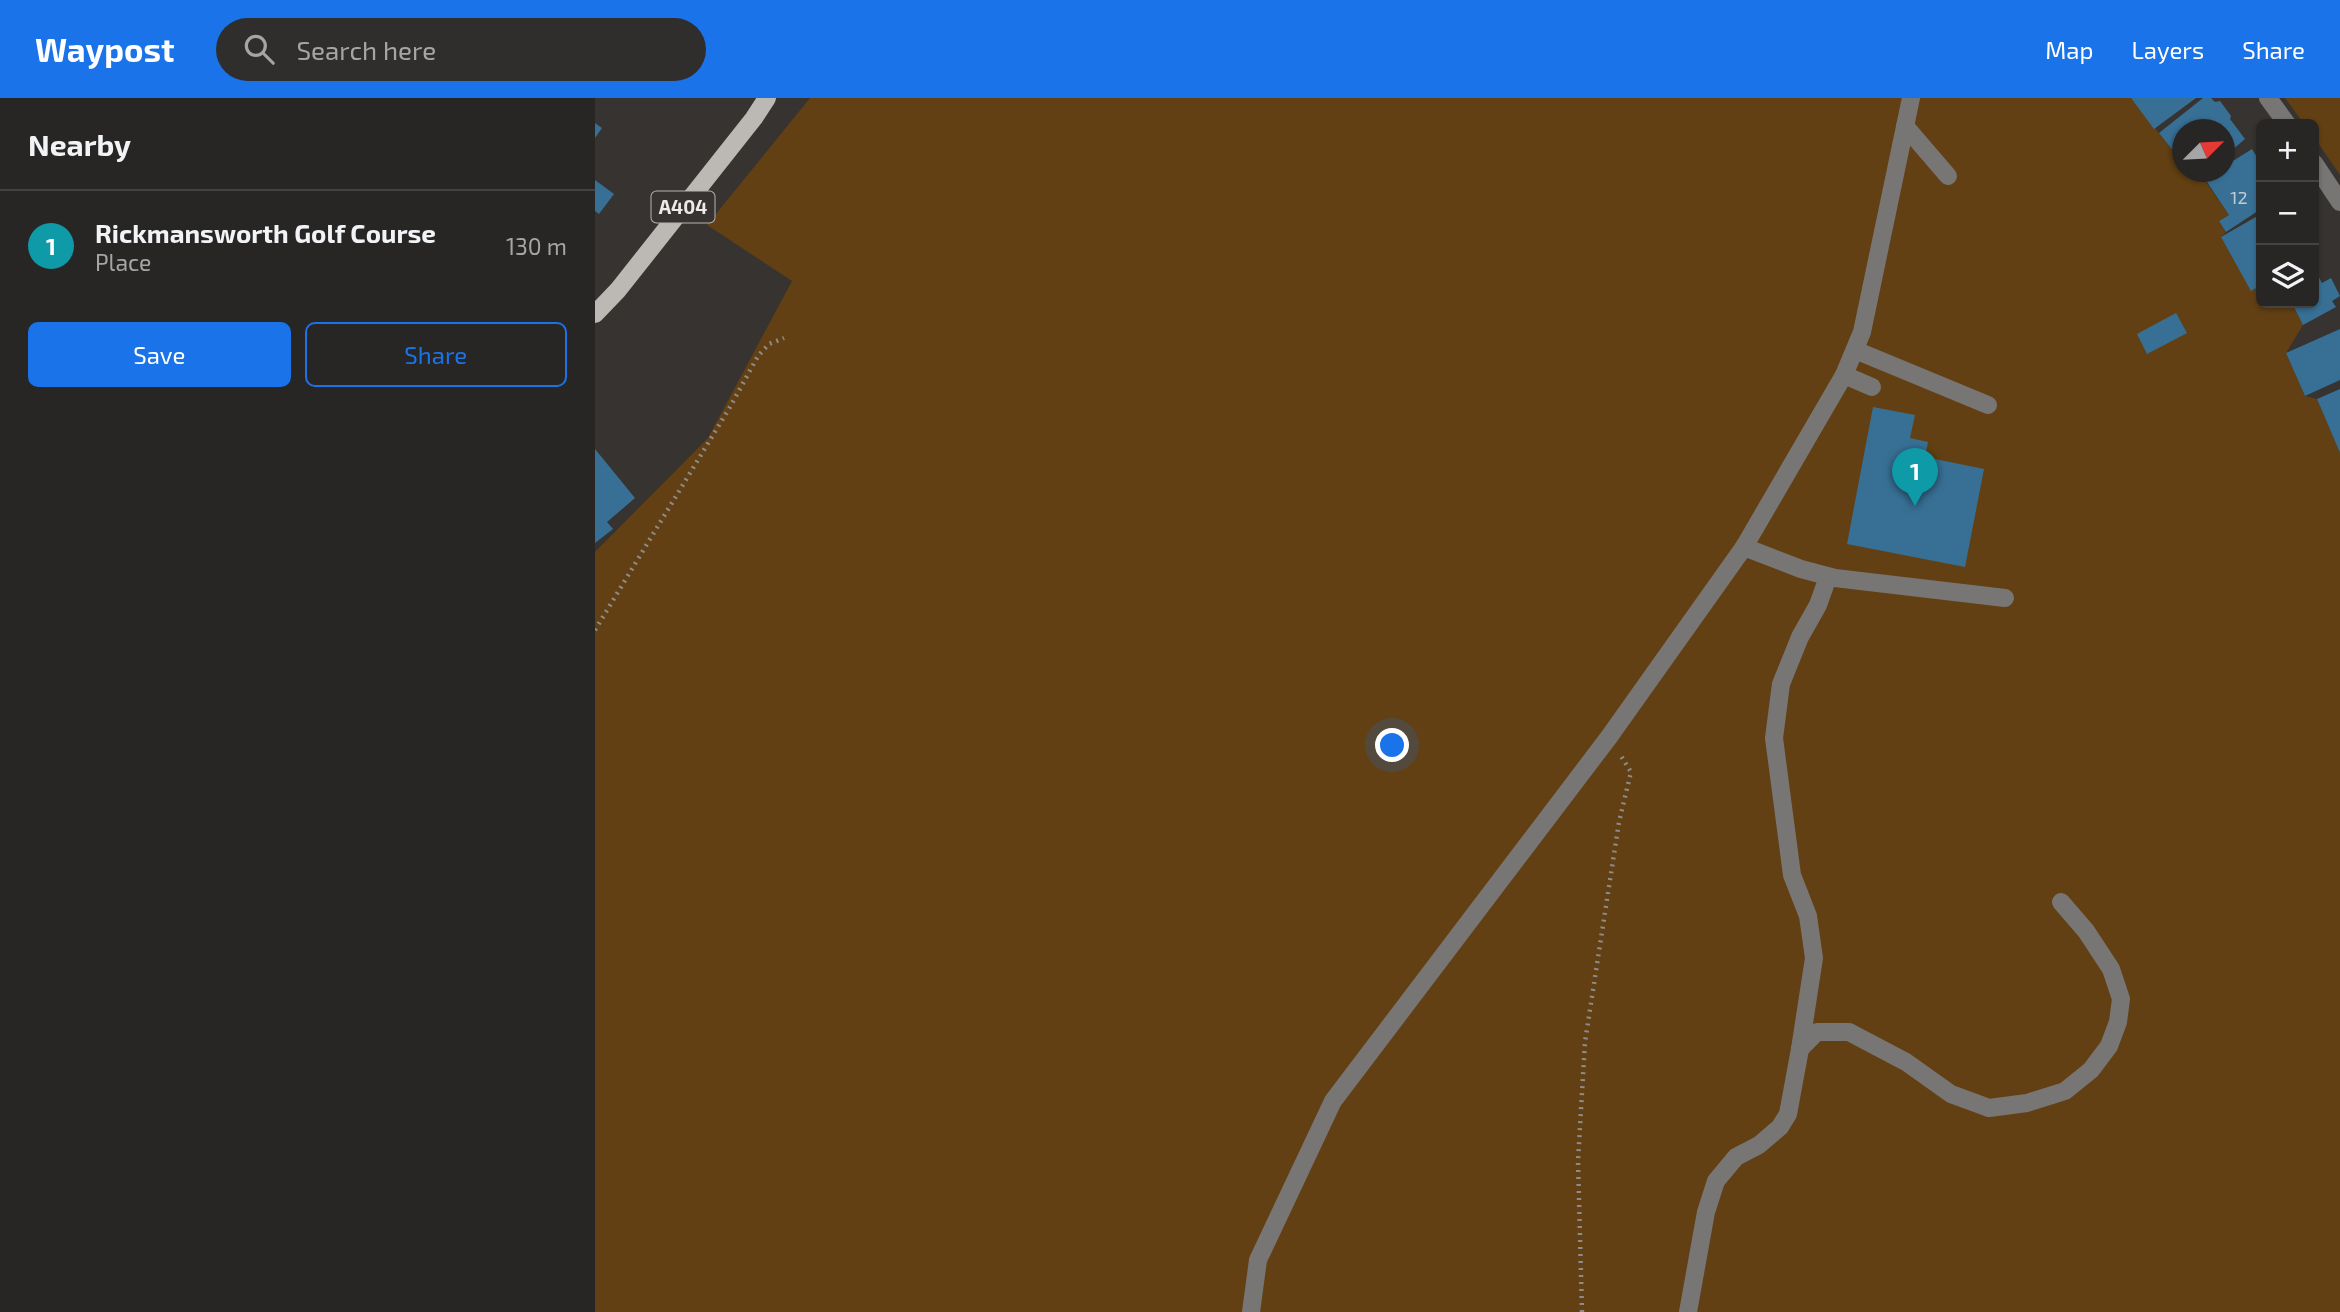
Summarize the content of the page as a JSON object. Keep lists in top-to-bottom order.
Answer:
{
  "streets": {
    "main road": ["A404"]
  },
  "house_numbers": ["12"],
  "north": "top right",
  "page": {
    "header": "Waypost",
    "search": "Search here",
    "nav": ["Map", "Layers", "Share"],
    "heading": "Nearby",
    "map_buttons": ["+", "−"],
    "list": [
      {
        "mark": "1",
        "name": "Rickmansworth Golf Course",
        "note": "Place",
        "value": "130 m"
      }
    ],
    "buttons": ["Save", "Share"],
    "pins": "1"
  }
}
